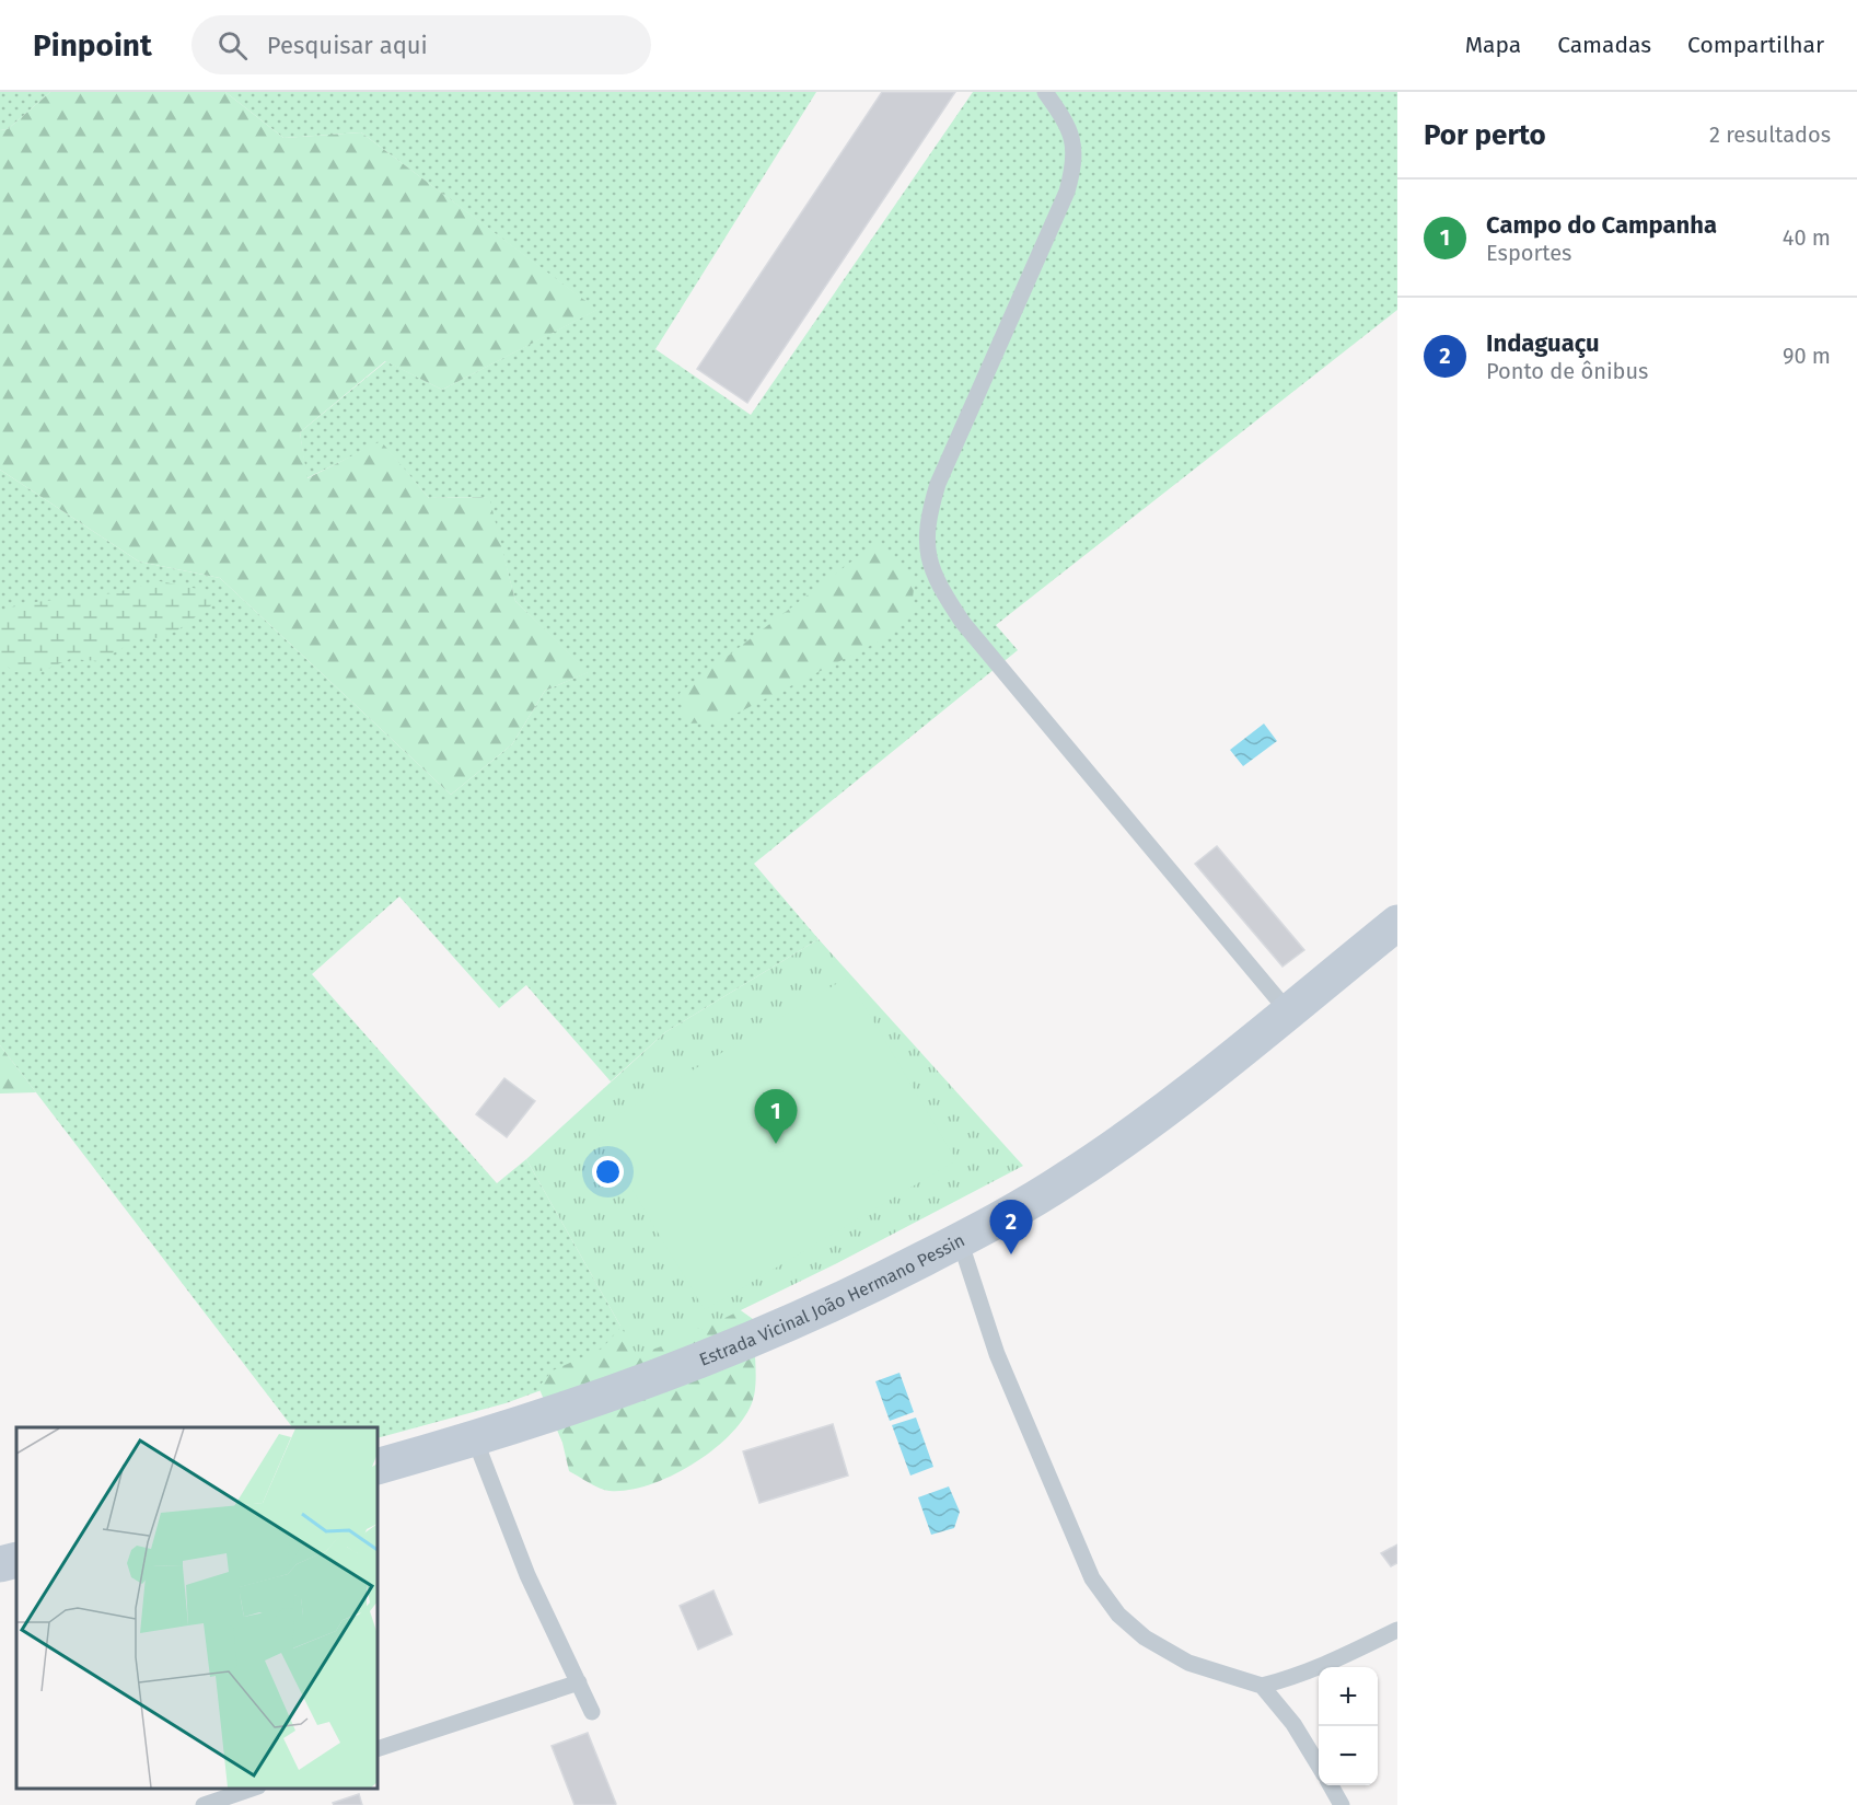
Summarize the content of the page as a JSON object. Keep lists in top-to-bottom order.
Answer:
{
  "streets": {
    "main road": ["Estrada Vicinal João Hermano Pessin"]
  },
  "page": {
    "header": "Pinpoint",
    "search": "Pesquisar aqui",
    "nav": ["Mapa", "Camadas", "Compartilhar"],
    "heading": ["Por perto", "2 resultados"],
    "list": [
      {
        "mark": "1",
        "name": "Campo do Campanha",
        "note": "Esportes",
        "value": "40 m"
      },
      {
        "mark": "2",
        "name": "Indaguaçu",
        "note": "Ponto de ônibus",
        "value": "90 m"
      }
    ],
    "pins": ["1", "2"],
    "map_buttons": ["+", "−"]
  }
}
